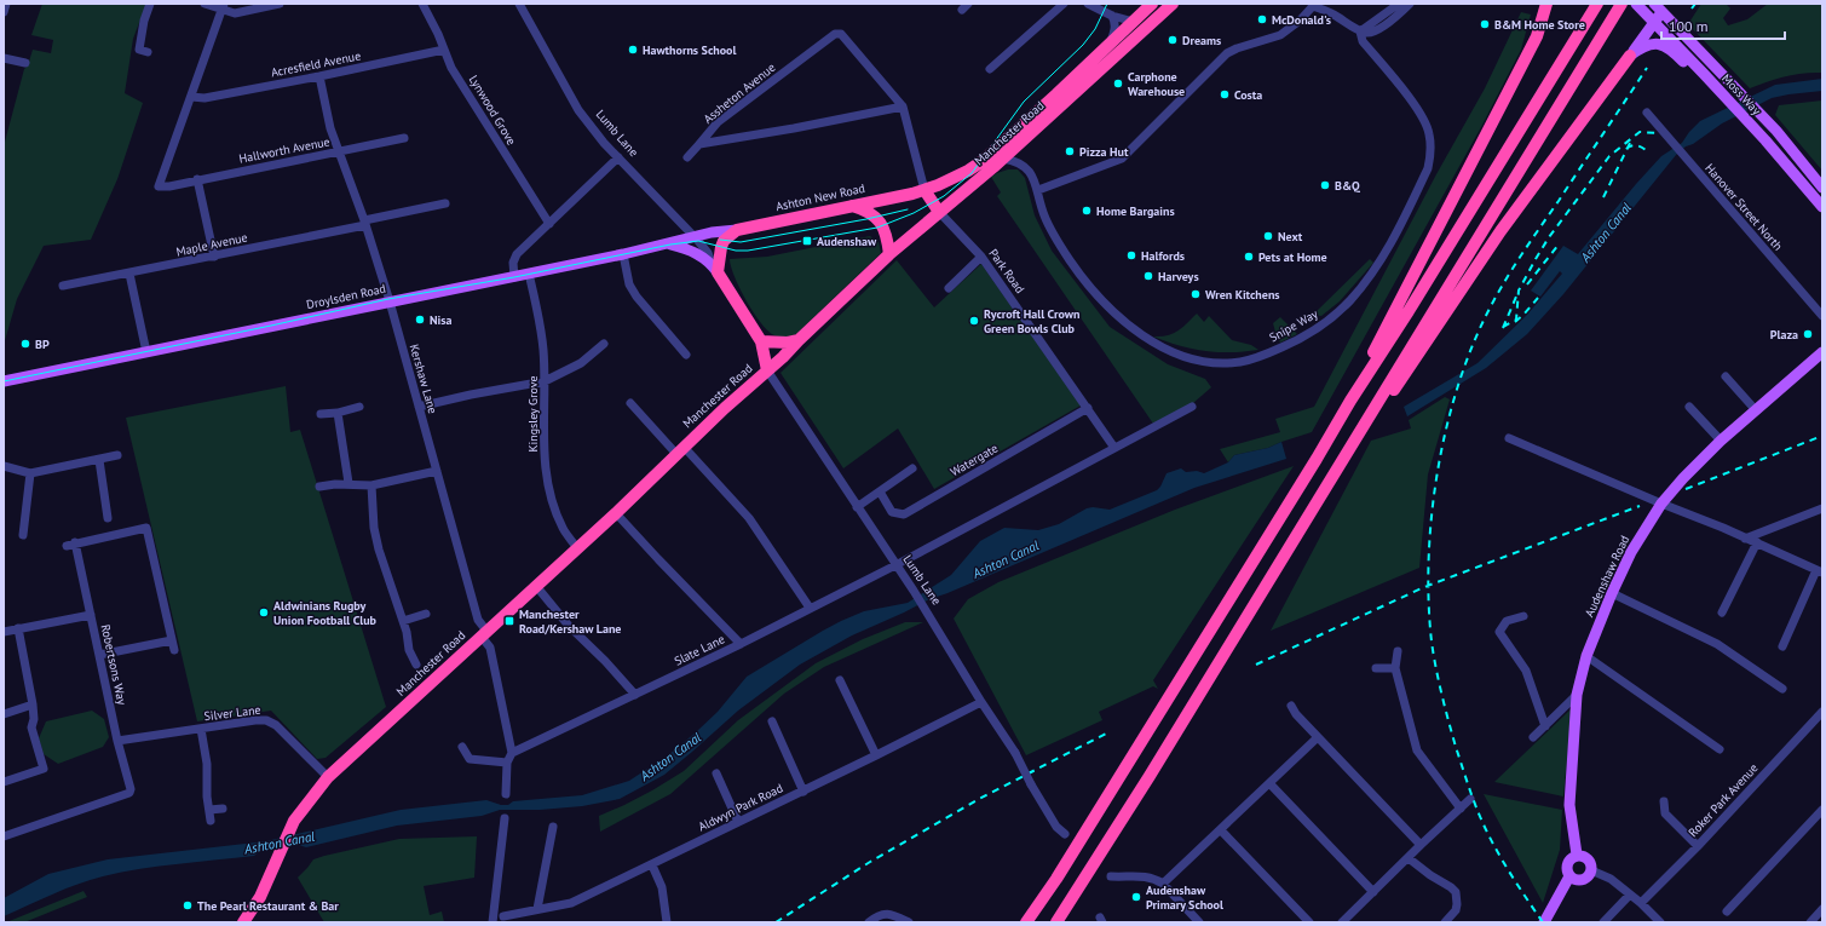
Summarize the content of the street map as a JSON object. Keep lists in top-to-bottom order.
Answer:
{
  "streets": {
    "highway": ["Lumb Lane", "Manchester Road", "Ashton New Road"],
    "main road": ["Moss Way", "Droylsden Road", "Audenshaw Road"],
    "street": [
      "Acresfield Avenue",
      "Assheton Avenue",
      "Lynwood Grove",
      "Hallworth Avenue",
      "Hanover Street North",
      "Maple Avenue",
      "Park Road",
      "Snipe Way",
      "Kershaw Lane",
      "Kingsley Grove",
      "Watergate",
      "Slate Lane",
      "Robertsons Way",
      "Silver Lane",
      "Roker Park Avenue",
      "Aldwyn Park Road"
    ]
  },
  "crossings": [
    ["Acresfield Avenue", "Lynwood Grove"],
    ["Acresfield Avenue", "Hallworth Avenue"],
    ["Acresfield Avenue", "Kershaw Lane"],
    ["Assheton Avenue", "Ashton New Road"],
    ["Lumb Lane", "Manchester Road"],
    ["Lumb Lane", "Ashton New Road"],
    ["Lumb Lane", "Droylsden Road"],
    ["Lumb Lane", "Slate Lane"],
    ["Lumb Lane", "Aldwyn Park Road"],
    ["Manchester Road", "Ashton New Road"],
    ["Manchester Road", "Park Road"],
    ["Manchester Road", "Snipe Way"],
    ["Manchester Road", "Kershaw Lane"],
    ["Manchester Road", "Kingsley Grove"],
    ["Manchester Road", "Silver Lane"],
    ["Hallworth Avenue", "Kershaw Lane"],
    ["Ashton New Road", "Droylsden Road"],
    ["Maple Avenue", "Kershaw Lane"],
    ["Park Road", "Watergate"],
    ["Droylsden Road", "Kershaw Lane"],
    ["Droylsden Road", "Kingsley Grove"],
    ["Kershaw Lane", "Slate Lane"],
    ["Robertsons Way", "Silver Lane"]
  ],
  "water": ["Ashton Canal"],
  "places": {
    "other": [
      "McDonald's",
      "B&M Home Store",
      "Dreams",
      "Hawthorns School",
      "Carphone Warehouse",
      "Costa",
      "Pizza Hut",
      "B&Q",
      "Home Bargains",
      "Next",
      "Halfords",
      "Pets at Home",
      "Harveys",
      "Wren Kitchens",
      "Nisa",
      "Rycroft Hall Crown Green Bowls Club",
      "Plaza",
      "BP",
      "Aldwinians Rugby Union Football Club",
      "Audenshaw Primary School",
      "The Pearl Restaurant & Bar"
    ],
    "transit": ["Audenshaw", "Manchester Road/Kershaw Lane"]
  },
  "scale_bar": "100 m"
}
